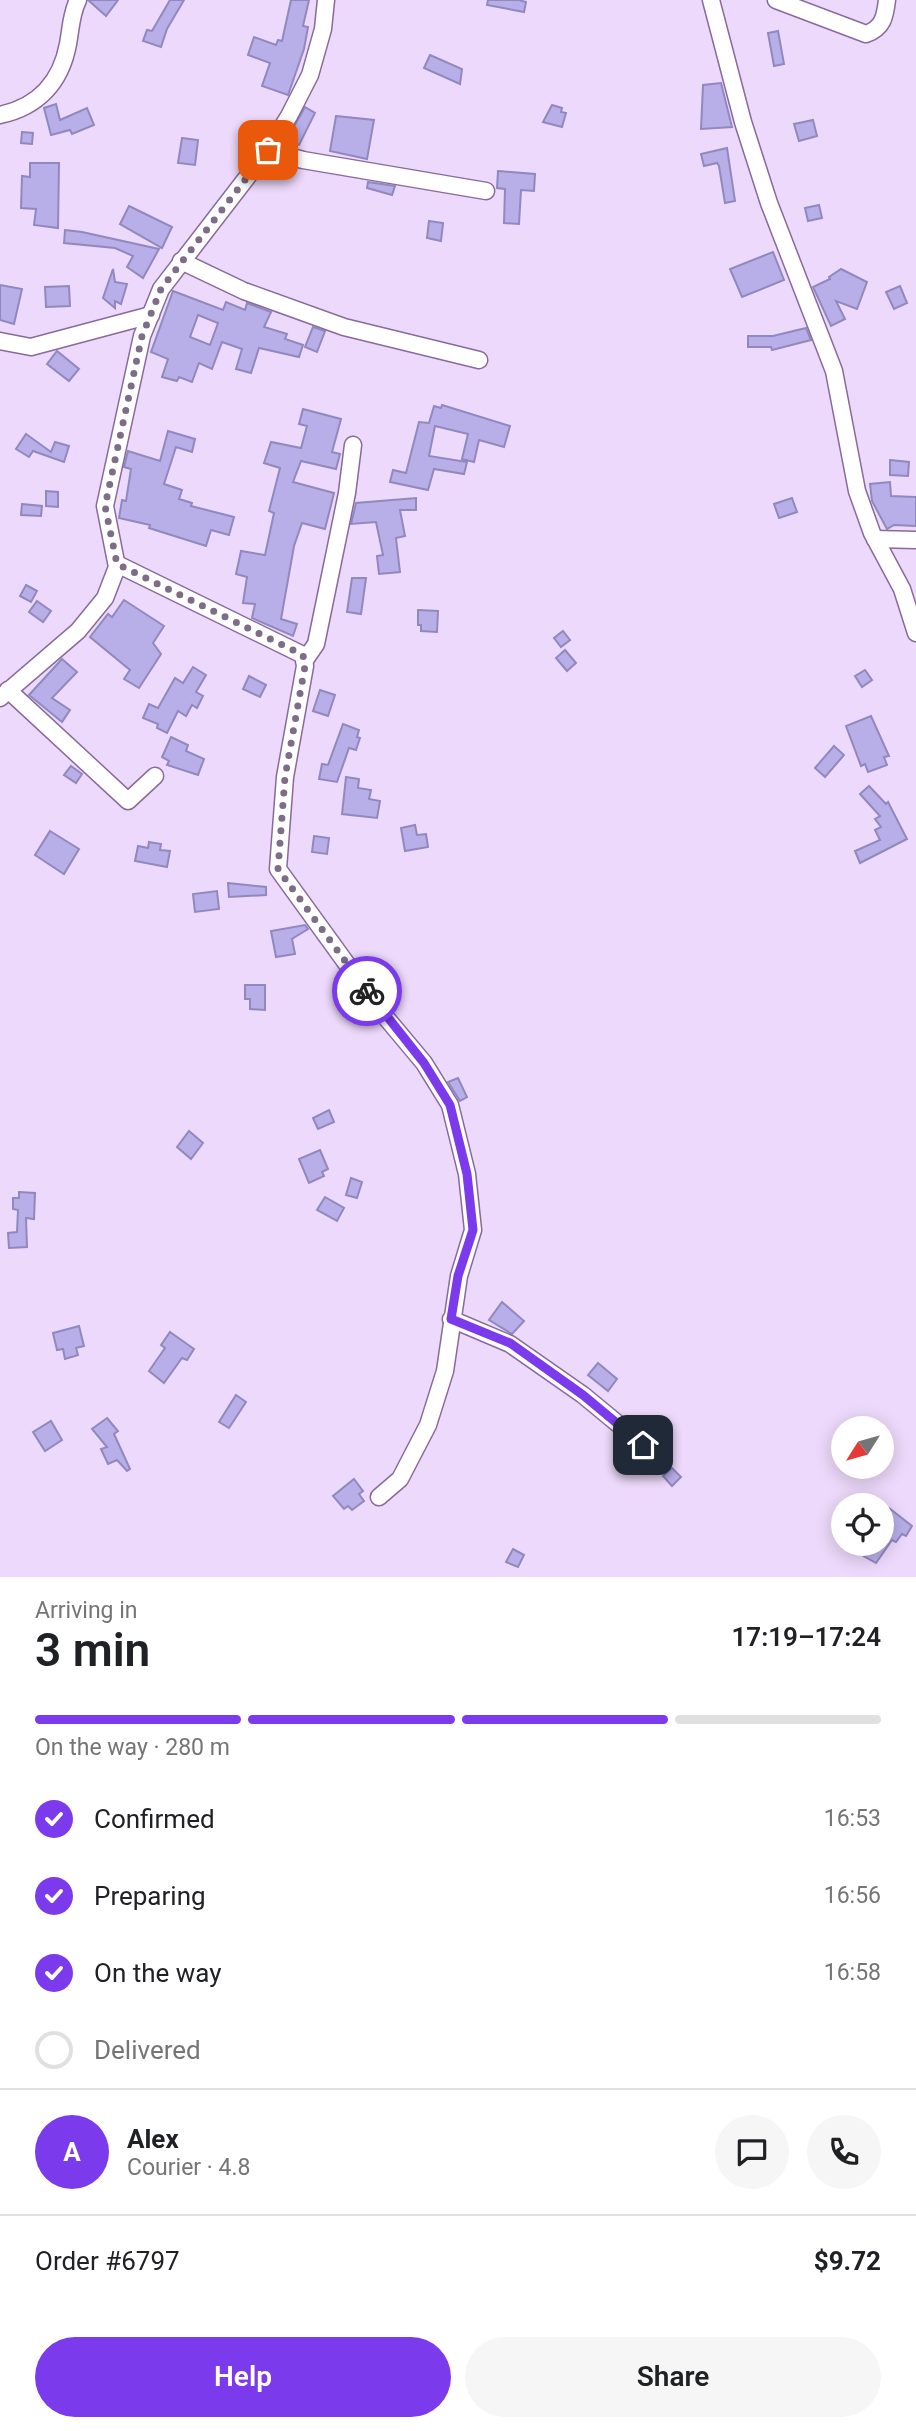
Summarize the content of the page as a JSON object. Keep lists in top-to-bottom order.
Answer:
{
  "north": "bottom left",
  "page": {
    "heading": ["3 min", "Arriving in", "17:19–17:24"],
    "panel": [
      "Alex",
      "Courier · 4.8",
      "Order #6797",
      "$9.72"
    ],
    "bar": "On the way · 280 m",
    "list": [
      ["Confirmed", "16:53"],
      ["Preparing", "16:56"],
      ["On the way", "16:58"],
      "Delivered"
    ],
    "round": "A",
    "buttons": ["Help", "Share"]
  }
}
